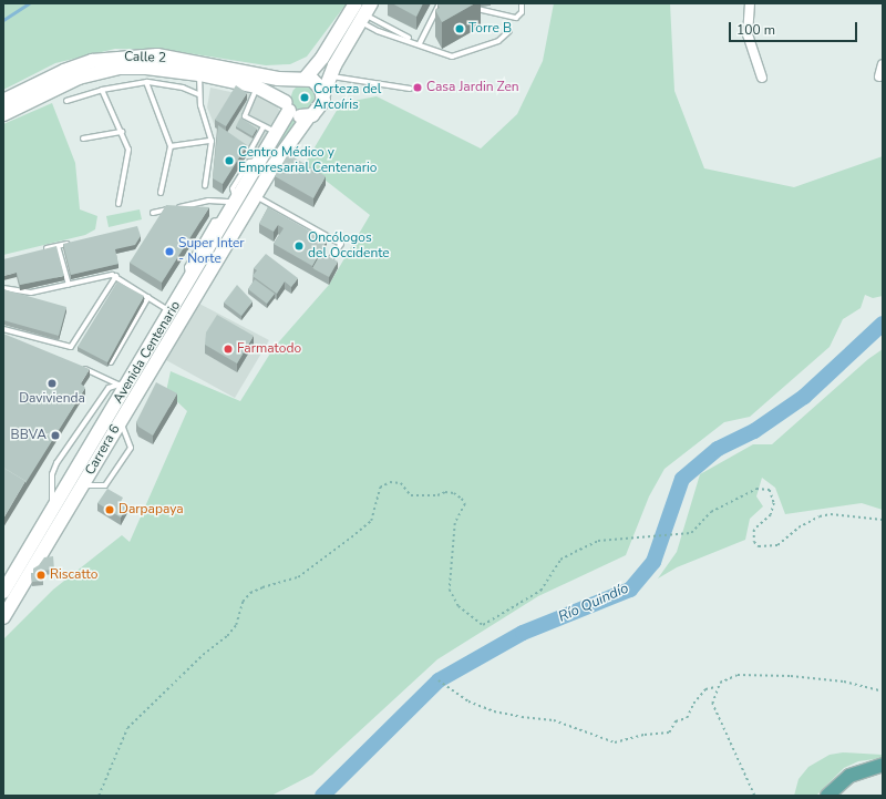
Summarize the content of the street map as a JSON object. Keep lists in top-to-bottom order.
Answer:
{
  "streets": {
    "main road": ["Calle 2", "Avenida Centenario", "Carrera 6"]
  },
  "crossings": [
    ["Calle 2", "Avenida Centenario"],
    ["Avenida Centenario", "Carrera 6"]
  ],
  "water": ["Río Quindío"],
  "places": [
    "Torre B",
    "Casa Jardin Zen",
    "Corteza del Arcoíris",
    "Centro Médico y Empresarial Centenario",
    "Oncólogos del Occidente",
    "Super Inter - Norte",
    "Farmatodo",
    "Davivienda",
    "BBVA",
    "Darpapaya",
    "Riscatto"
  ],
  "scale_bar": "100 m"
}
